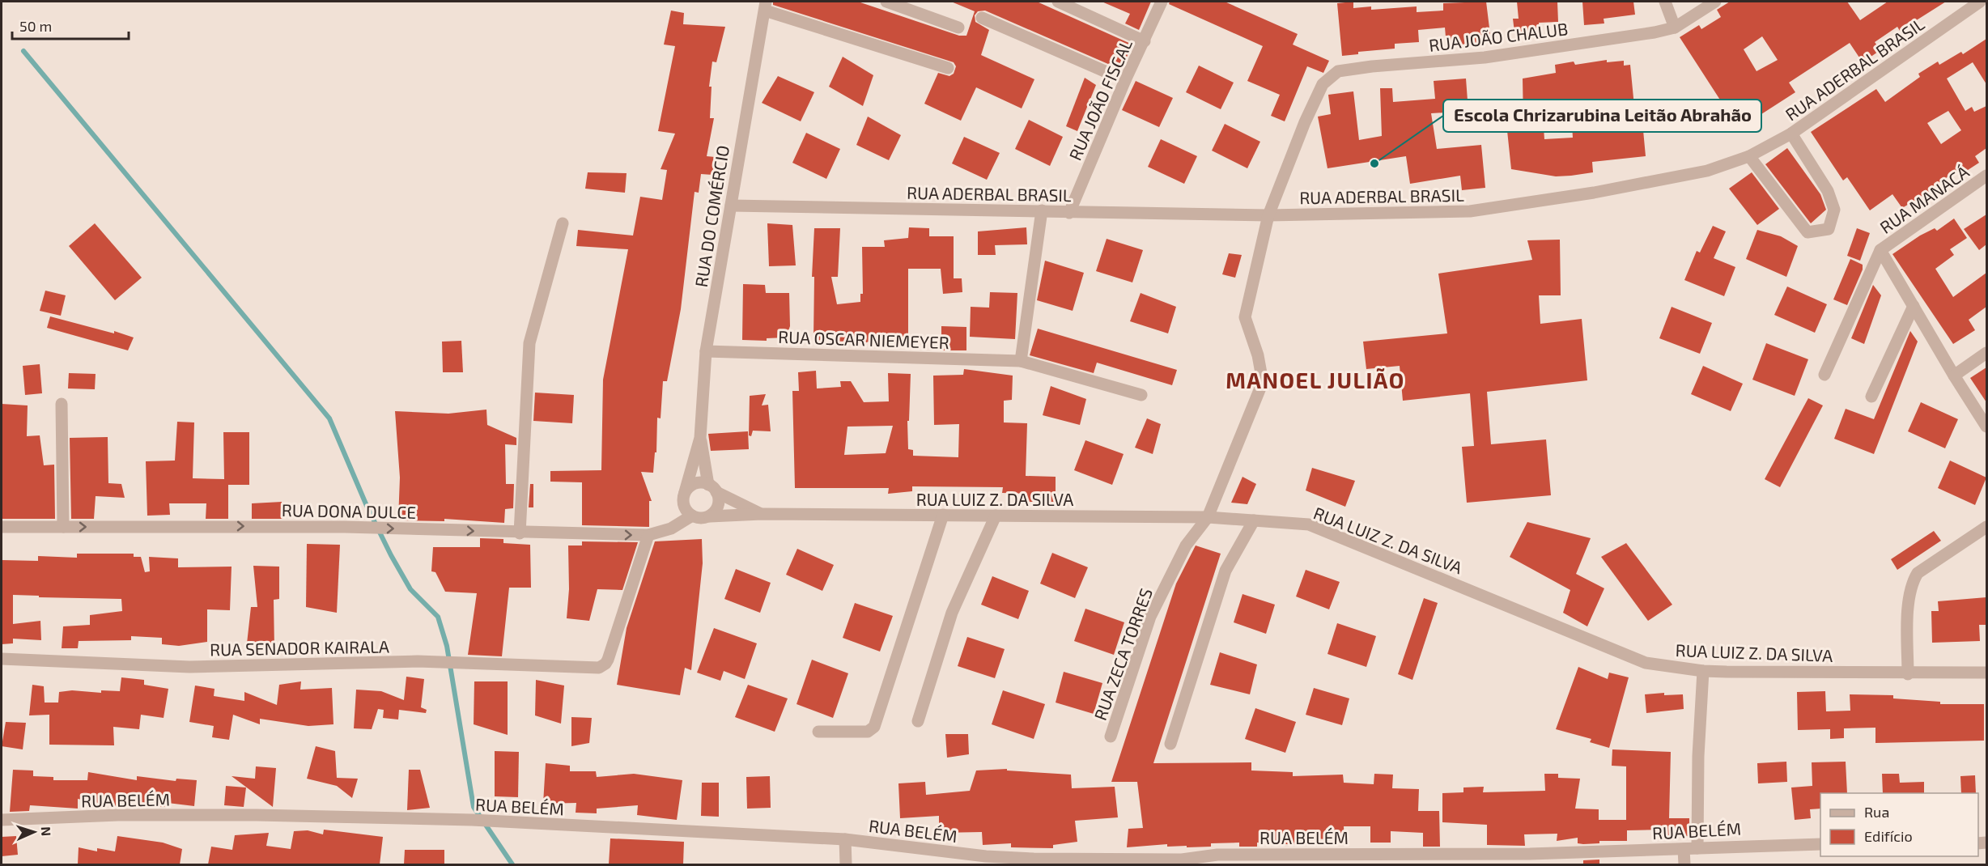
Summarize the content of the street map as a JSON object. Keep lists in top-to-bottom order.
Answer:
{
  "streets": {
    "street": [
      "RUA JOÃO CHALUB",
      "RUA ADERBAL BRASIL",
      "RUA JOÃO FISCAL",
      "RUA MANACÁ",
      "RUA DO COMÉRCIO",
      "RUA OSCAR NIEMEYER",
      "RUA LUIZ Z. DA SILVA",
      "RUA DONA DULCE",
      "RUA SENADOR KAIRALA",
      "RUA ZECA TORRES",
      "RUA BELÉM"
    ]
  },
  "crossings": [
    ["RUA JOÃO CHALUB", "RUA ZECA TORRES"],
    ["RUA ADERBAL BRASIL", "RUA JOÃO FISCAL"],
    ["RUA ADERBAL BRASIL", "RUA DO COMÉRCIO"],
    ["RUA ADERBAL BRASIL", "RUA ZECA TORRES"],
    ["RUA DO COMÉRCIO", "RUA OSCAR NIEMEYER"],
    ["RUA DO COMÉRCIO", "RUA LUIZ Z. DA SILVA"],
    ["RUA DO COMÉRCIO", "RUA DONA DULCE"],
    ["RUA LUIZ Z. DA SILVA", "RUA DONA DULCE"],
    ["RUA LUIZ Z. DA SILVA", "RUA ZECA TORRES"],
    ["RUA DONA DULCE", "RUA SENADOR KAIRALA"]
  ],
  "one_way": ["RUA DONA DULCE"],
  "districts": ["MANOEL JULIÃO"],
  "places": ["Escola Chrizarubina Leitão Abrahão"],
  "legend": ["Rua", "Edifício"],
  "scale_bar": "50 m",
  "north": "right"
}
